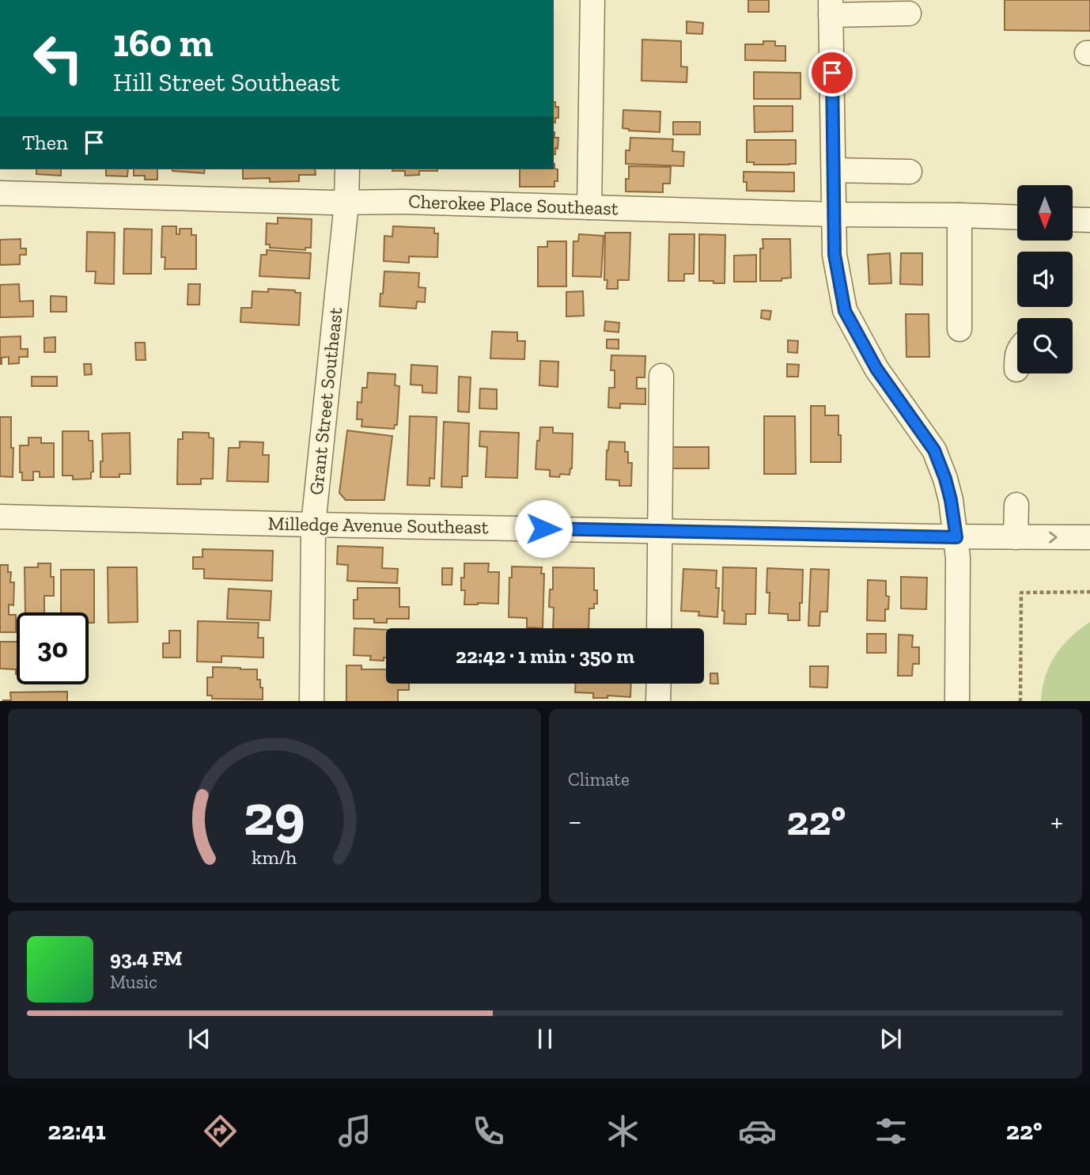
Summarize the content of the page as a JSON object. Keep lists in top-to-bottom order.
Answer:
{
  "streets": {
    "street": ["Cherokee Place Southeast", "Grant Street Southeast", "Milledge Avenue Southeast"]
  },
  "crossings": [
    ["Cherokee Place Southeast", "Grant Street Southeast"],
    ["Grant Street Southeast", "Milledge Avenue Southeast"]
  ],
  "north": "bottom",
  "page": {
    "turn": ["160 m", "Hill Street Southeast"],
    "then": "Then",
    "limit": "30",
    "trip": "22:42 · 1 min · 350 m",
    "tile": "Climate",
    "heat": ["−", "22°", "+"],
    "song": ["93.4 FM", "Music"],
    "tabs": ["22:41", "22°"],
    "gauge": ["29", "km/h"]
  }
}
